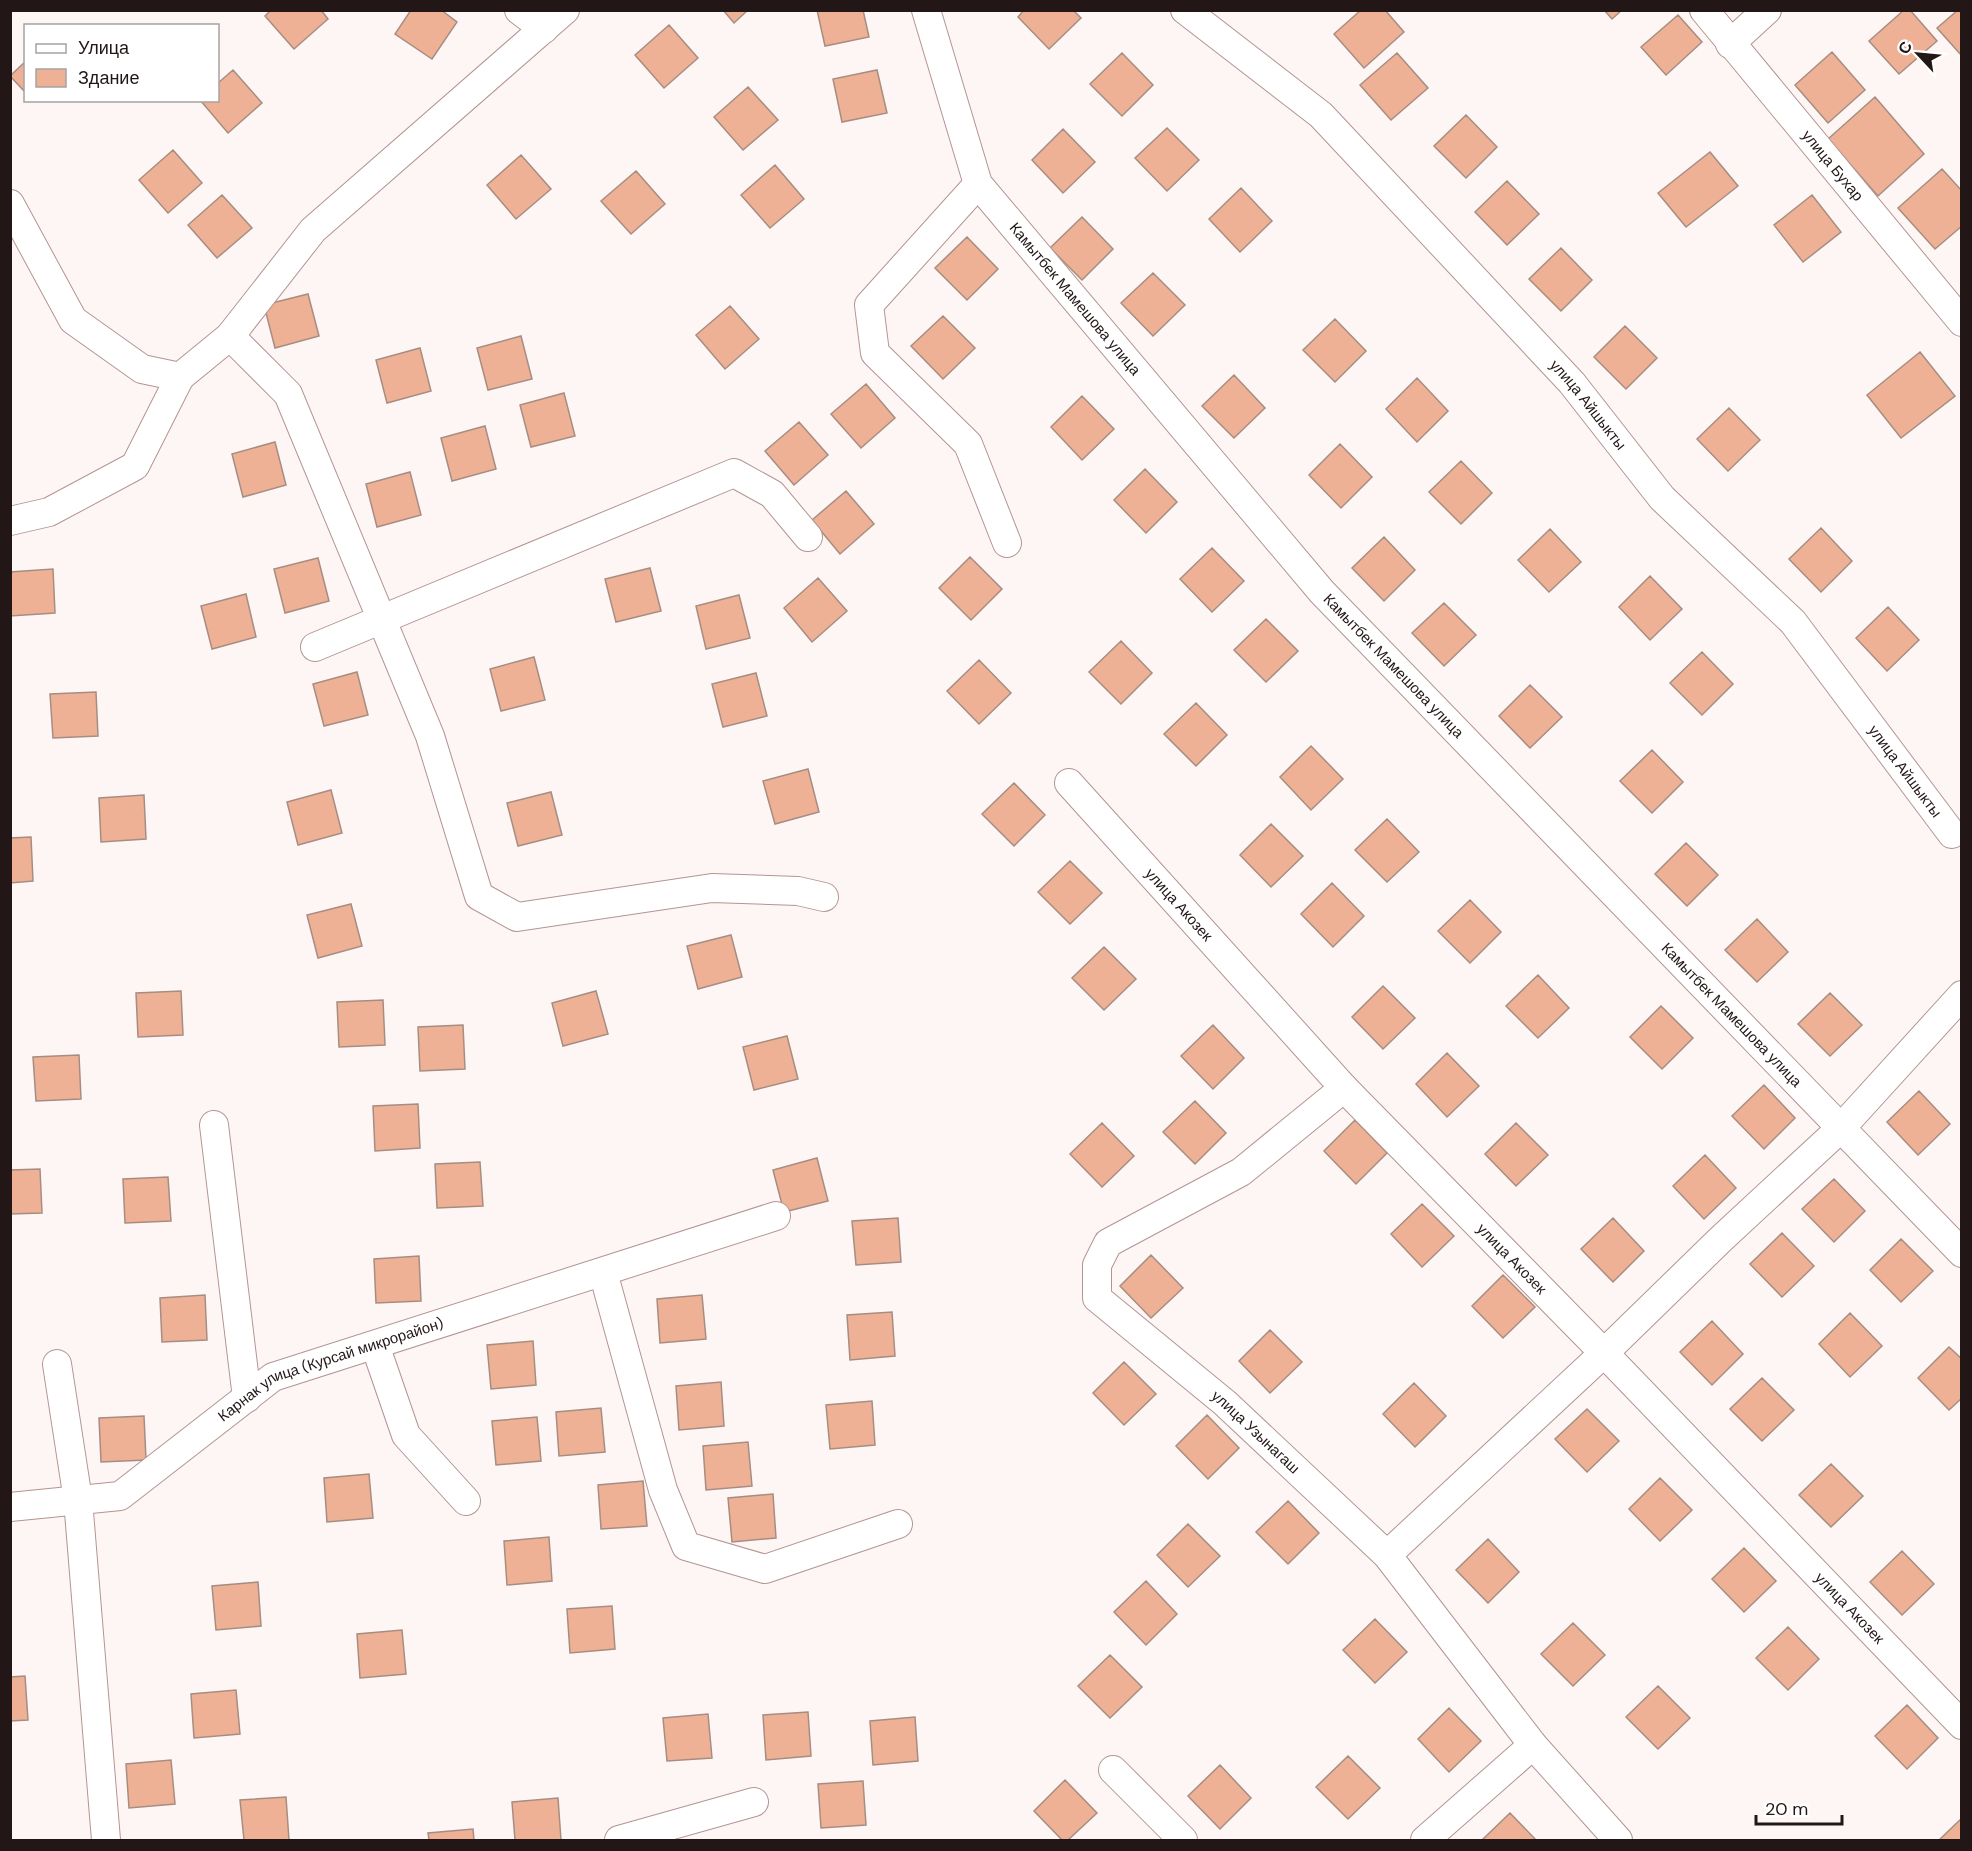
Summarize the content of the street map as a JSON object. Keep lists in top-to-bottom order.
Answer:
{
  "streets": {
    "street": [
      "улица Бухар",
      "Камытбек Мамешова улица",
      "улица Айшыкты",
      "улица Акозек",
      "Карнак улица (Курсай микрорайон)",
      "улица Узынагаш"
    ]
  },
  "crossings": [
    ["улица Акозек", "улица Узынагаш"]
  ],
  "legend": ["Улица", "Здание"],
  "scale_bar": "20 m",
  "north": "top left"
}
